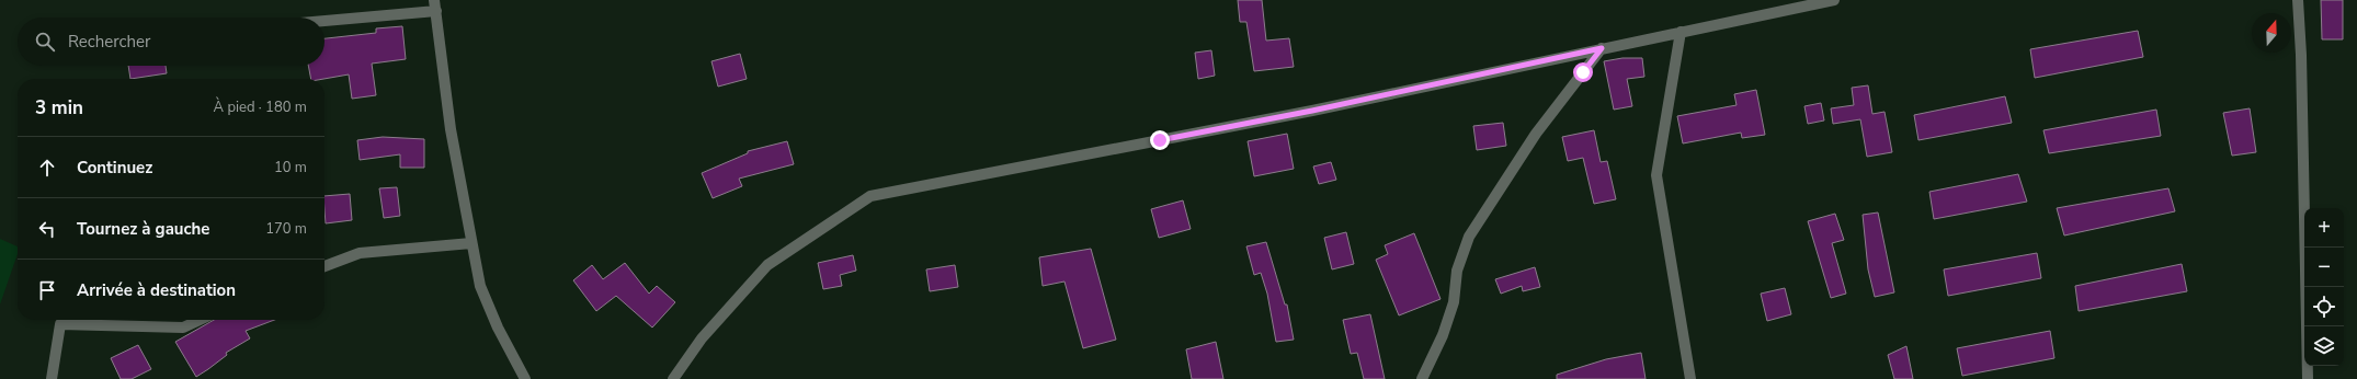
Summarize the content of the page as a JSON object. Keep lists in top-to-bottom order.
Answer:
{
  "north": "top",
  "page": {
    "search": "Rechercher",
    "heading": ["3 min", "À pied · 180 m"],
    "list": [
      ["Continuez", "10 m"],
      ["Tournez à gauche", "170 m"],
      "Arrivée à destination"
    ],
    "map_buttons": ["+", "−"]
  }
}
